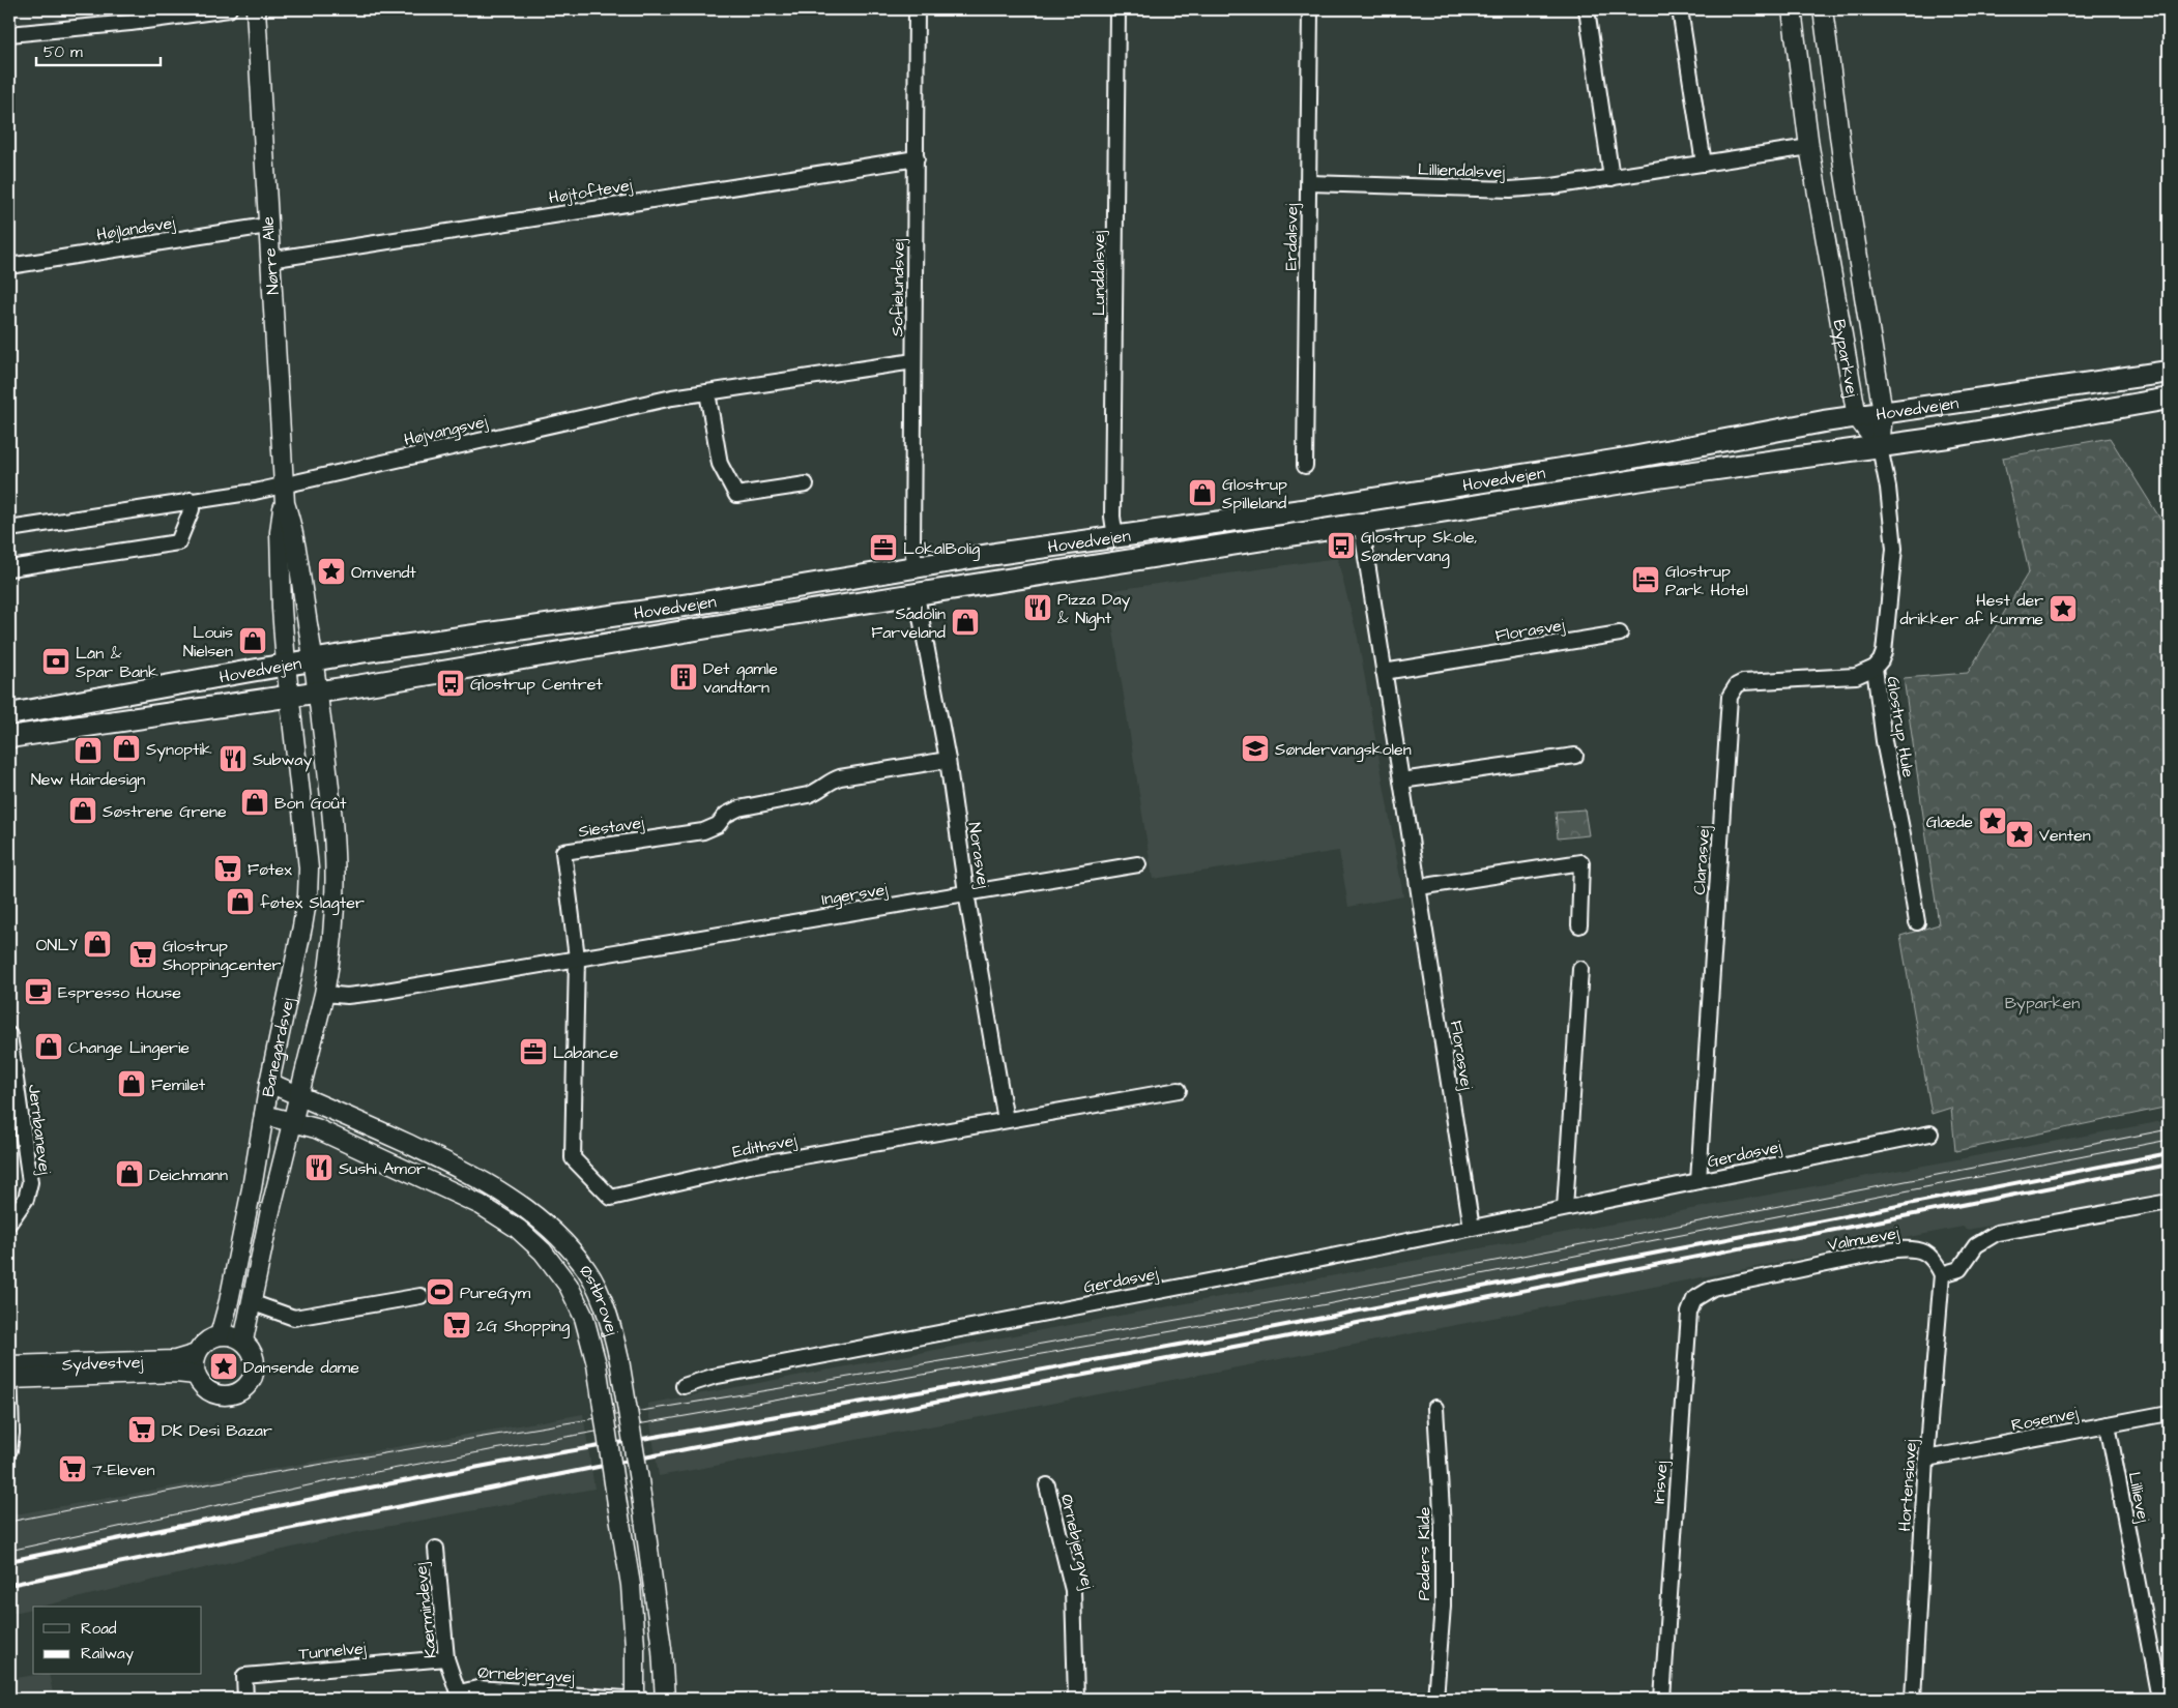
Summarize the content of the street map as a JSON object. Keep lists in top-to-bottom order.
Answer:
{
  "streets": {
    "main road": ["Hovedvejen"],
    "street": [
      "Lilliendalsvej",
      "Højtoftevej",
      "Højlandsvej",
      "Erdalsvej",
      "Nørre Alle",
      "Lunddalsvej",
      "Sofielundsvej",
      "Byparkvej",
      "Højvangsvej",
      "Florasvej",
      "Glostrup Hule",
      "Siestavej",
      "Norasvej",
      "Clarasvej",
      "Ingersvej",
      "Banegårdsvej",
      "Jernbanevej",
      "Edithsvej",
      "Gerdasvej",
      "Valmuevej",
      "Østbrovej",
      "Sydvestvej",
      "Rosenvej",
      "Irisvej",
      "Hortensiavej",
      "Lillievej",
      "Ørnebjergvej",
      "Peders Kilde",
      "Kærmindevej",
      "Tunnelvej"
    ]
  },
  "crossings": [
    ["Lilliendalsvej", "Erdalsvej"],
    ["Lilliendalsvej", "Byparkvej"],
    ["Højtoftevej", "Nørre Alle"],
    ["Højtoftevej", "Sofielundsvej"],
    ["Højlandsvej", "Nørre Alle"],
    ["Nørre Alle", "Hovedvejen"],
    ["Nørre Alle", "Højvangsvej"],
    ["Nørre Alle", "Banegårdsvej"],
    ["Lunddalsvej", "Hovedvejen"],
    ["Sofielundsvej", "Hovedvejen"],
    ["Sofielundsvej", "Højvangsvej"],
    ["Byparkvej", "Hovedvejen"],
    ["Byparkvej", "Glostrup Hule"],
    ["Hovedvejen", "Florasvej"],
    ["Hovedvejen", "Glostrup Hule"],
    ["Hovedvejen", "Norasvej"],
    ["Hovedvejen", "Banegårdsvej"],
    ["Florasvej", "Gerdasvej"],
    ["Glostrup Hule", "Clarasvej"],
    ["Siestavej", "Norasvej"],
    ["Siestavej", "Ingersvej"],
    ["Siestavej", "Edithsvej"],
    ["Norasvej", "Ingersvej"],
    ["Norasvej", "Edithsvej"],
    ["Clarasvej", "Gerdasvej"],
    ["Ingersvej", "Edithsvej"],
    ["Banegårdsvej", "Østbrovej"],
    ["Banegårdsvej", "Sydvestvej"],
    ["Valmuevej", "Irisvej"],
    ["Valmuevej", "Hortensiavej"],
    ["Rosenvej", "Hortensiavej"],
    ["Rosenvej", "Lillievej"],
    ["Ørnebjergvej", "Kærmindevej"],
    ["Kærmindevej", "Tunnelvej"]
  ],
  "parks": ["Byparken"],
  "places": {
    "shop": [
      "Glostrup Spilleland",
      "Sadolin Farveland",
      "Louis Nielsen",
      "Synoptik",
      "New Hairdesign",
      "Bon Goût",
      "Søstrene Grene",
      "føtex Slagter",
      "ONLY",
      "Change Lingerie",
      "Femilet",
      "Deichmann"
    ],
    "bus stop": ["Glostrup Skole, Søndervang", "Glostrup Centret"],
    "office": ["LokalBolig", "Labance"],
    "place": [
      "Omvendt",
      "Hest der drikker af kumme",
      "Glæde",
      "Venten",
      "Dansende dame"
    ],
    "hotel": ["Glostrup Park Hotel"],
    "restaurant": ["Pizza Day & Night", "Subway", "Sushi Amor"],
    "bank": ["Lån & Spar Bank"],
    "building": ["Det gamle vandtårn"],
    "school or university": ["Søndervangskolen"],
    "supermarket": [
      "Føtex",
      "Glostrup Shoppingcenter",
      "2G Shopping",
      "DK Desi Bazar",
      "7-Eleven"
    ],
    "cafe": ["Espresso House"],
    "sports": ["PureGym"]
  },
  "legend": ["Road", "Railway"],
  "scale_bar": "50 m"
}
